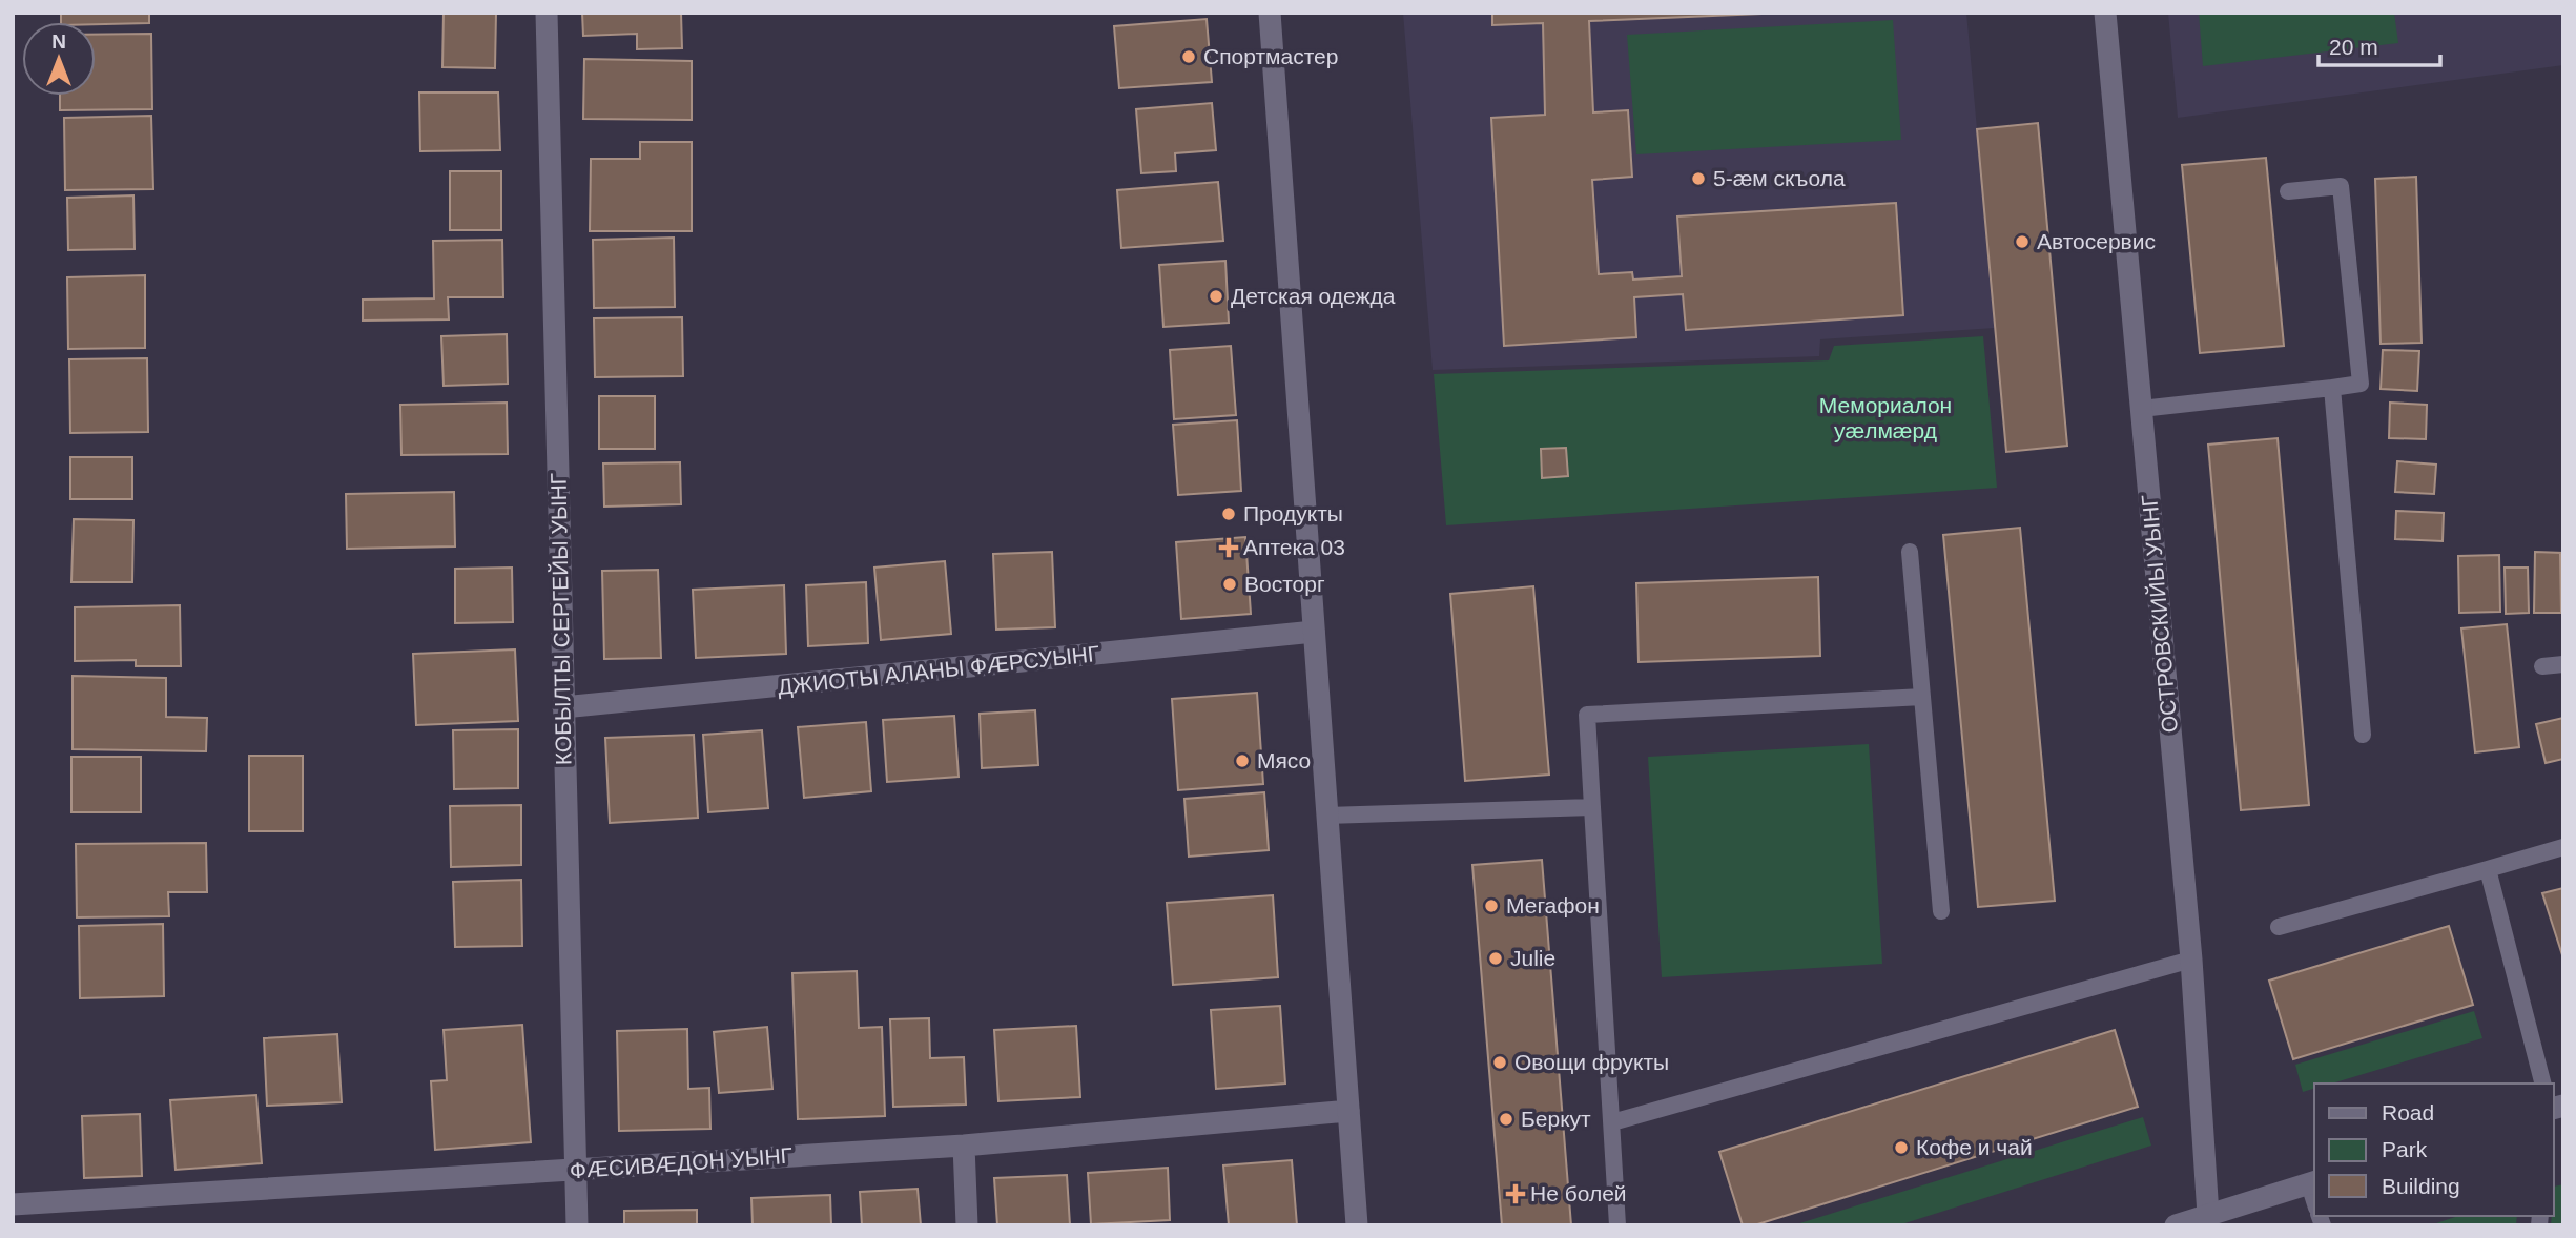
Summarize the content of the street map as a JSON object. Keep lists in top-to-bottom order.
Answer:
{
  "streets": {
    "street": [
      "ОСТРОВСКИЙЫ УЫНГ",
      "КОБЫЛТЫ СЕРГЕЙЫ УЫНГ",
      "ДЖИОТЫ АЛАНЫ ФÆРСУЫНГ",
      "ФÆСИВÆДОН УЫНГ"
    ]
  },
  "crossings": [
    ["КОБЫЛТЫ СЕРГЕЙЫ УЫНГ", "ДЖИОТЫ АЛАНЫ ФÆРСУЫНГ"],
    ["КОБЫЛТЫ СЕРГЕЙЫ УЫНГ", "ФÆСИВÆДОН УЫНГ"]
  ],
  "parks": ["Мемориалон уæлмæрд"],
  "places": {
    "other": [
      "Спортмастер",
      "5-æм скъола",
      "Автосервис",
      "Детская одежда",
      "Продукты",
      "Восторг",
      "Мясо",
      "Мегафон",
      "Julie",
      "Овощи фрукты",
      "Беркут",
      "Кофе и чай"
    ],
    "health": ["Аптека 03", "Не болей"]
  },
  "legend": ["Road", "Park", "Building"],
  "scale_bar": "20 m",
  "north": "top"
}
